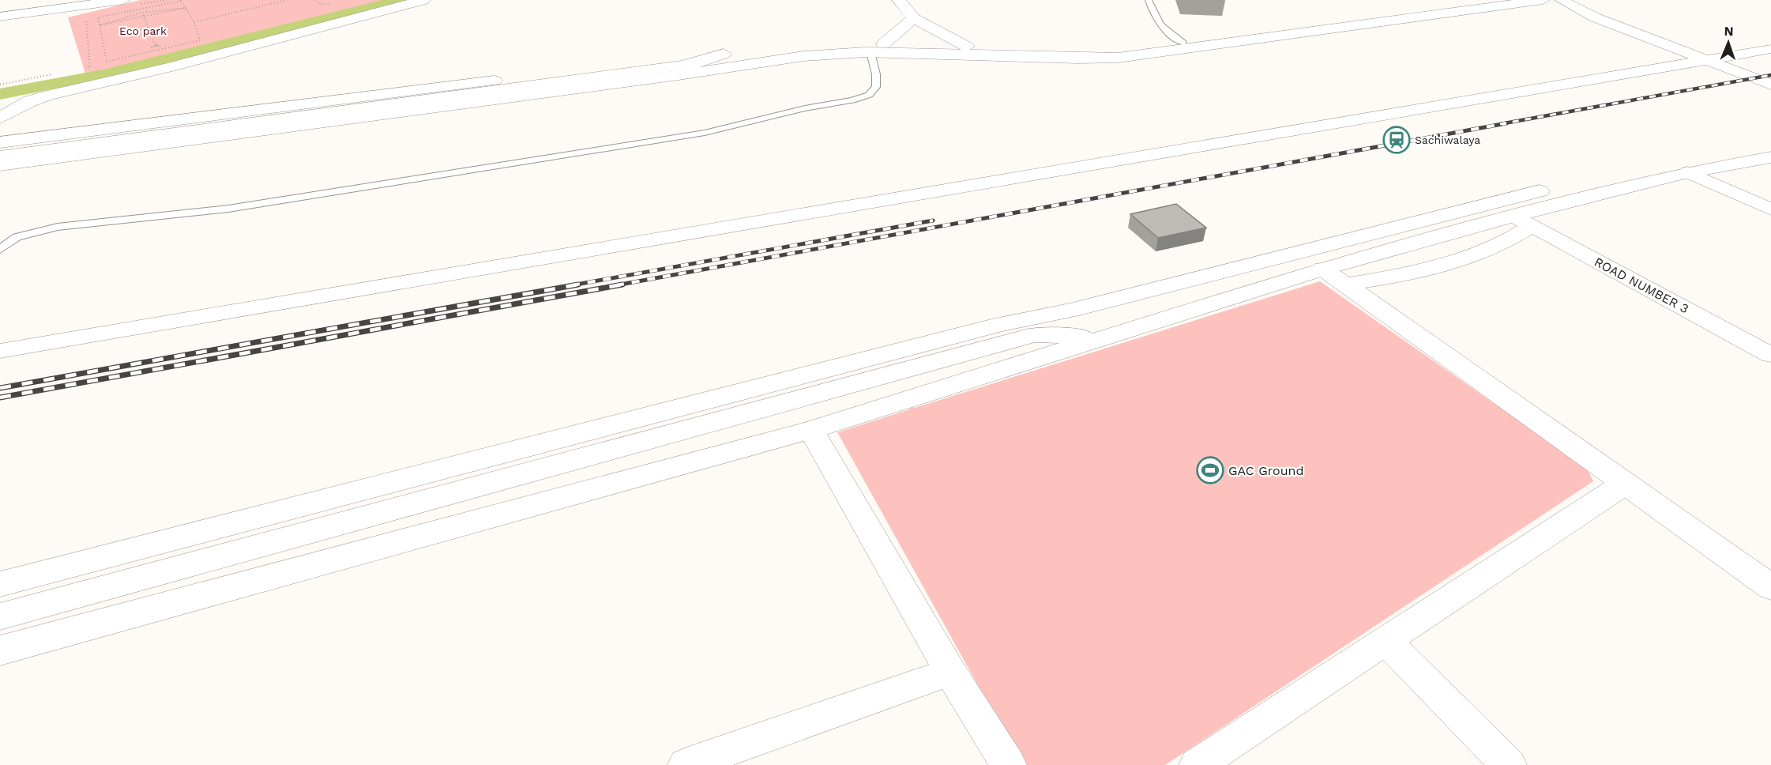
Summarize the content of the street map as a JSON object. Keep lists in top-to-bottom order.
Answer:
{
  "streets": {
    "street": ["ROAD NUMBER 3"]
  },
  "parks": ["Eco park"],
  "places": {
    "station": ["Sachiwalaya"],
    "sports": ["GAC Ground"]
  },
  "north": "top"
}
